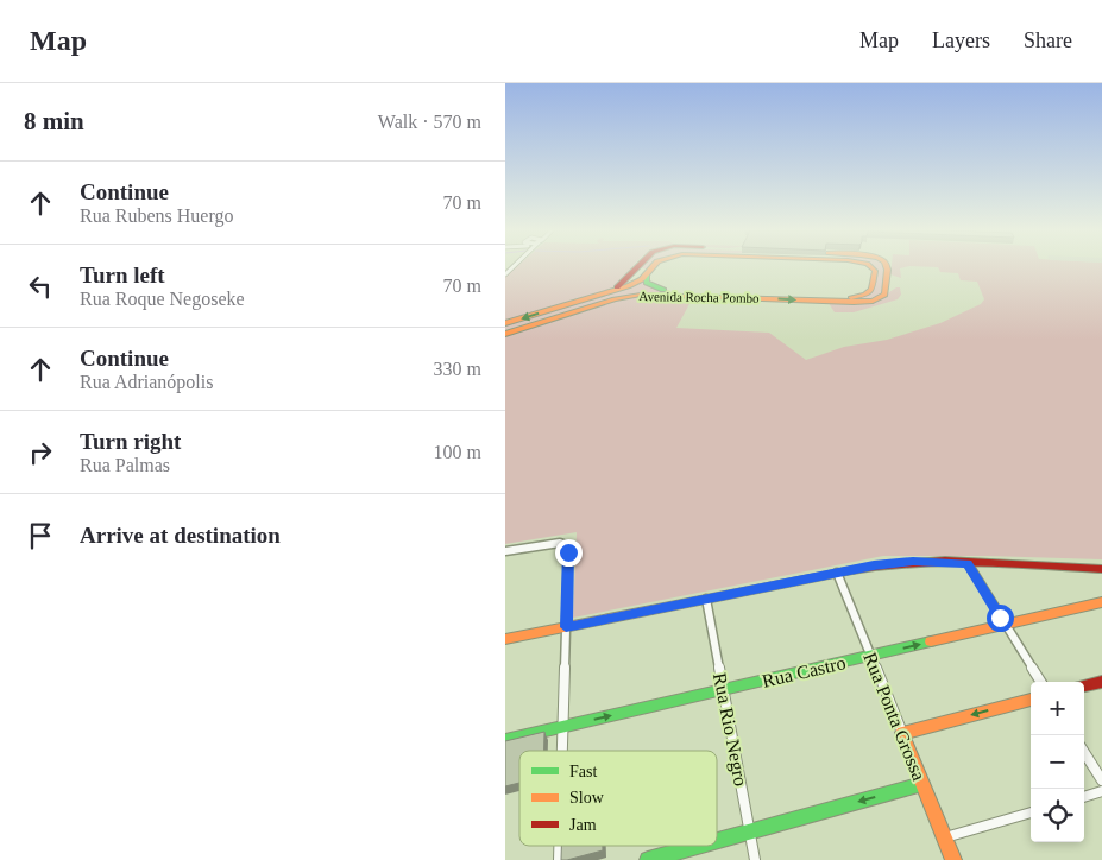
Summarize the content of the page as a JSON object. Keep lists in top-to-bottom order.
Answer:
{
  "streets": {
    "main road": ["Avenida Rocha Pombo", "Rua Castro", "Rua Ponta Grossa"],
    "street": ["Rua Rio Negro"]
  },
  "crossings": [
    ["Rua Castro", "Rua Ponta Grossa"],
    ["Rua Castro", "Rua Rio Negro"]
  ],
  "legend": ["Fast", "Slow", "Jam"],
  "page": {
    "header": "Map",
    "nav": ["Map", "Layers", "Share"],
    "heading": ["8 min", "Walk · 570 m"],
    "list": [
      ["Continue", "Rua Rubens Huergo", "70 m"],
      ["Turn left", "Rua Roque Negoseke", "70 m"],
      ["Continue", "Rua Adrianópolis", "330 m"],
      ["Turn right", "Rua Palmas", "100 m"],
      "Arrive at destination"
    ],
    "map_buttons": ["+", "−"]
  }
}
